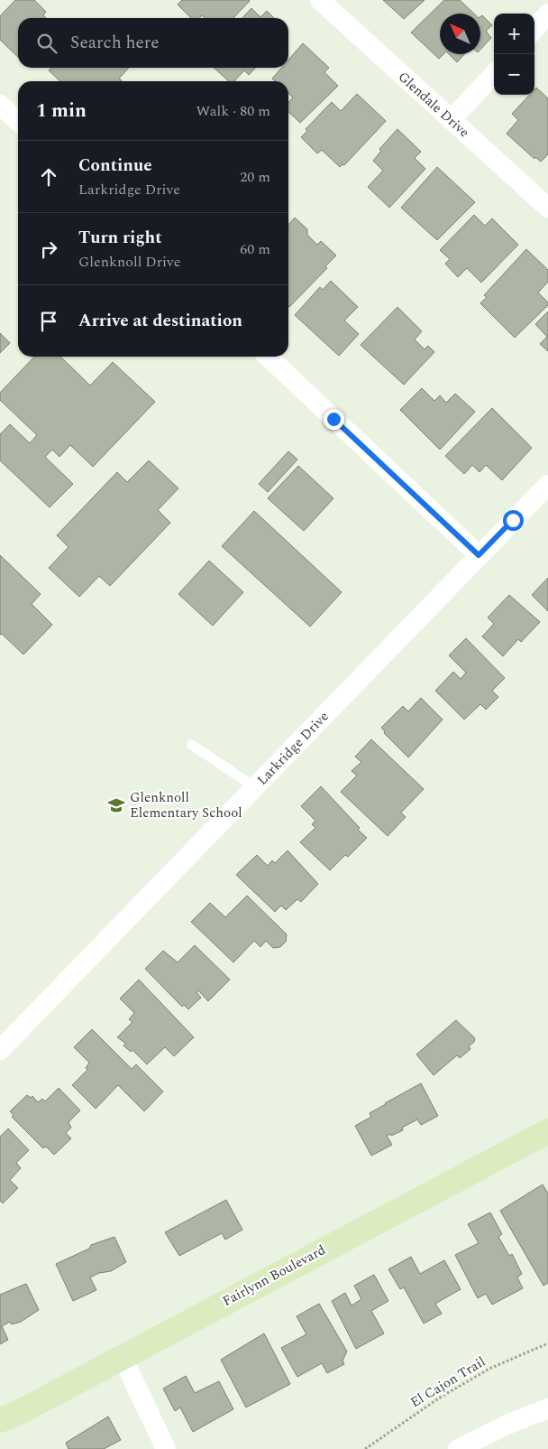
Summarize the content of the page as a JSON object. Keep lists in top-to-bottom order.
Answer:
{
  "streets": {
    "street": ["Glendale Drive", "Larkridge Drive", "Fairlynn Boulevard"],
    "path": ["El Cajon Trail"]
  },
  "places": {
    "school or university": ["Glenknoll Elementary School"]
  },
  "north": "top left",
  "page": {
    "map_buttons": ["+", "−"],
    "search": "Search here",
    "heading": ["1 min", "Walk · 80 m"],
    "list": [
      ["Continue", "Larkridge Drive", "20 m"],
      ["Turn right", "Glenknoll Drive", "60 m"],
      "Arrive at destination"
    ]
  }
}
